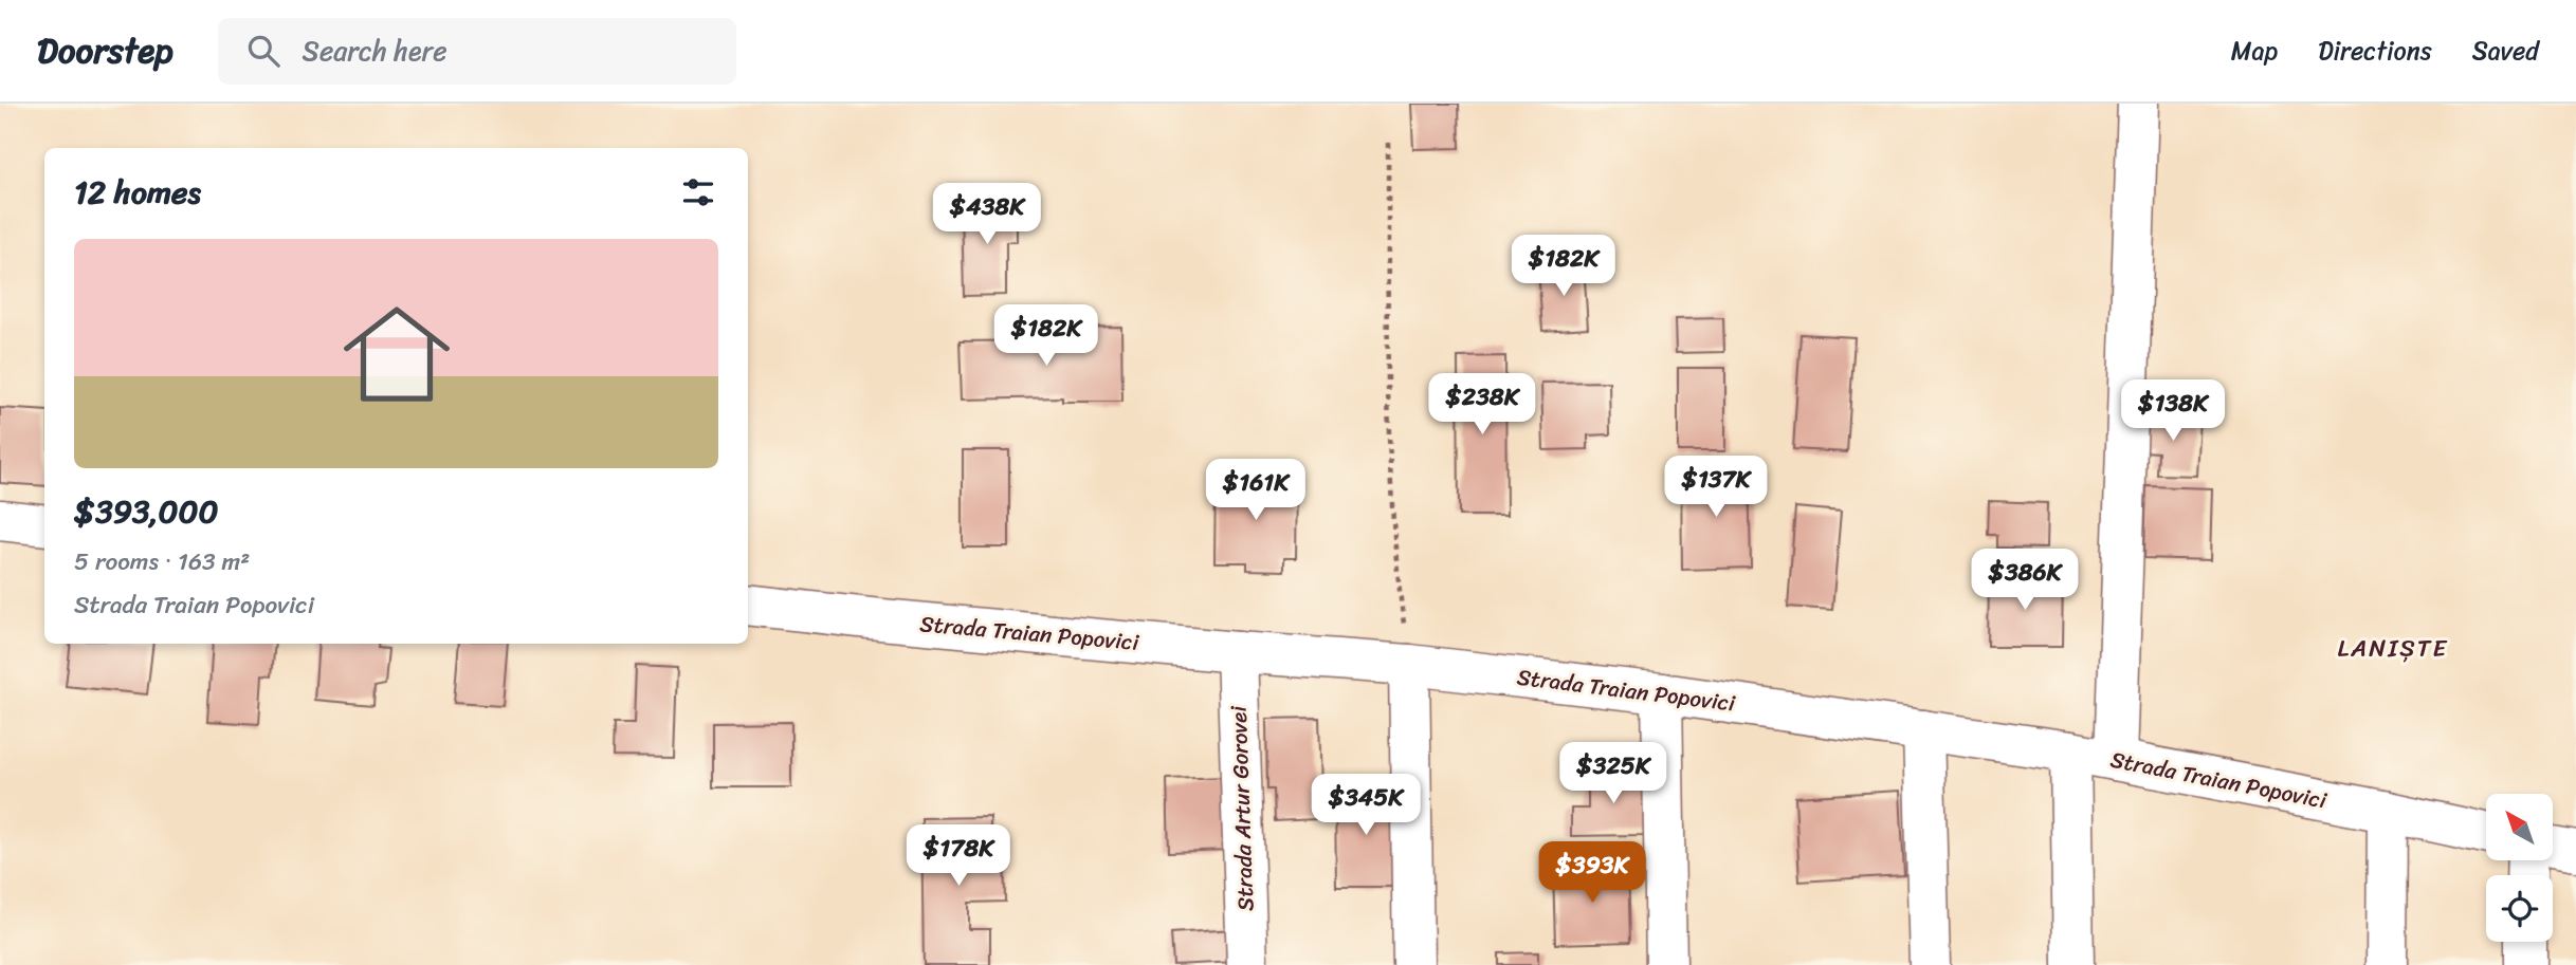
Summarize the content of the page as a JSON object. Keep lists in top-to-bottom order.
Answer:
{
  "streets": {
    "street": ["Strada Traian Popovici", "Strada Artur Gorovei"]
  },
  "crossings": [
    ["Strada Traian Popovici", "Strada Artur Gorovei"]
  ],
  "districts": ["LANIȘTE"],
  "north": "top left",
  "page": {
    "header": "Doorstep",
    "search": "Search here",
    "nav": ["Map", "Directions", "Saved"],
    "heading": "12 homes",
    "price": [
      "$438K",
      "$182K",
      "$182K",
      "$238K",
      "$138K",
      "$137K",
      "$161K",
      "$386K",
      "$325K",
      "$345K",
      "$178K",
      "$393K"
    ],
    "list": [
      {
        "name": "$393,000",
        "note": "5 rooms · 163 m² · Strada Traian Popovici"
      }
    ]
  }
}
